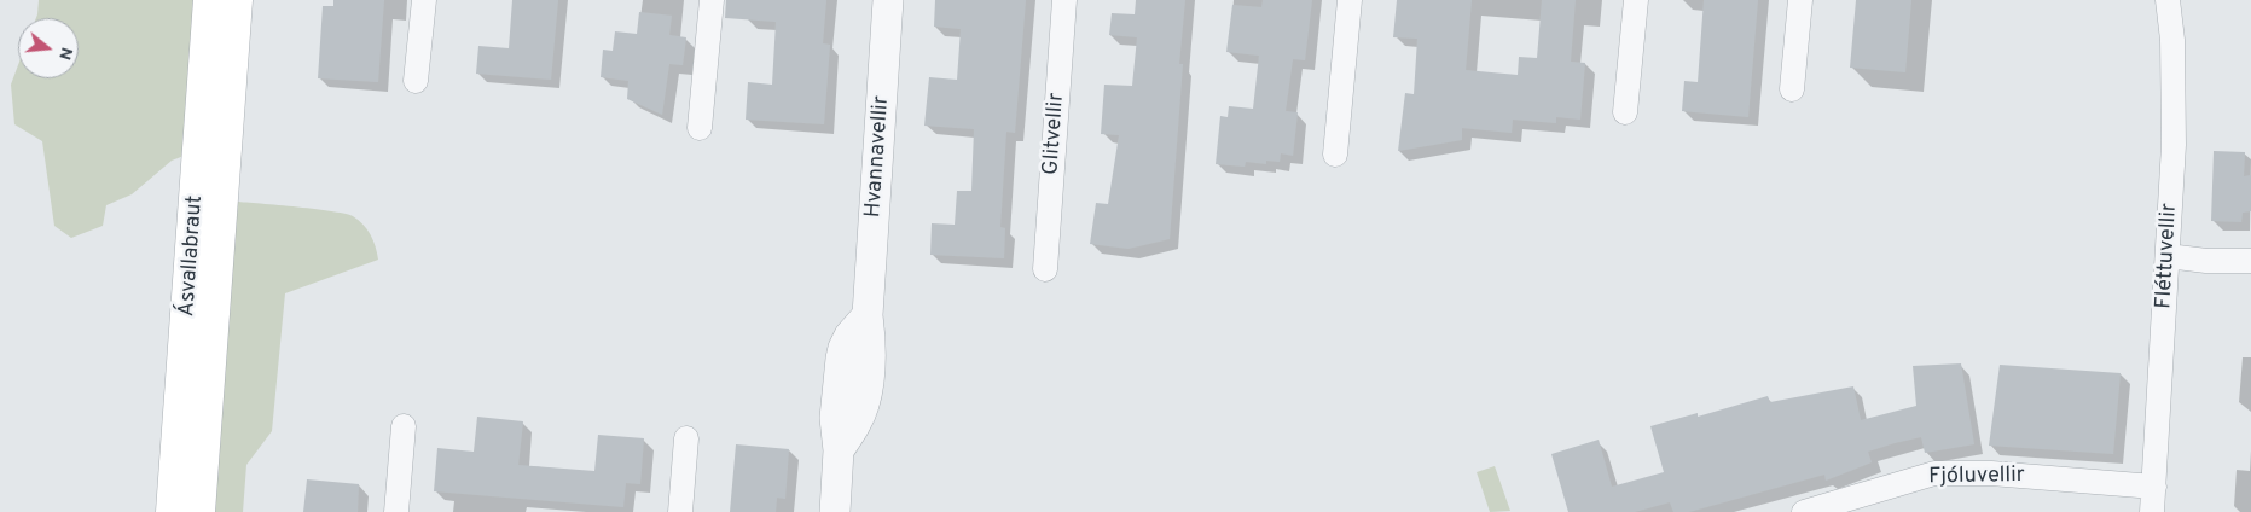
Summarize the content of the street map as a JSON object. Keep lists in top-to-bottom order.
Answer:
{
  "streets": {
    "main road": ["Ásvallabraut"],
    "street": [
      "Glitvellir",
      "Hvannavellir",
      "Fléttuvellir",
      "Fjóluvellir"
    ]
  },
  "crossings": [
    ["Fléttuvellir", "Fjóluvellir"]
  ],
  "north": "right"
}
